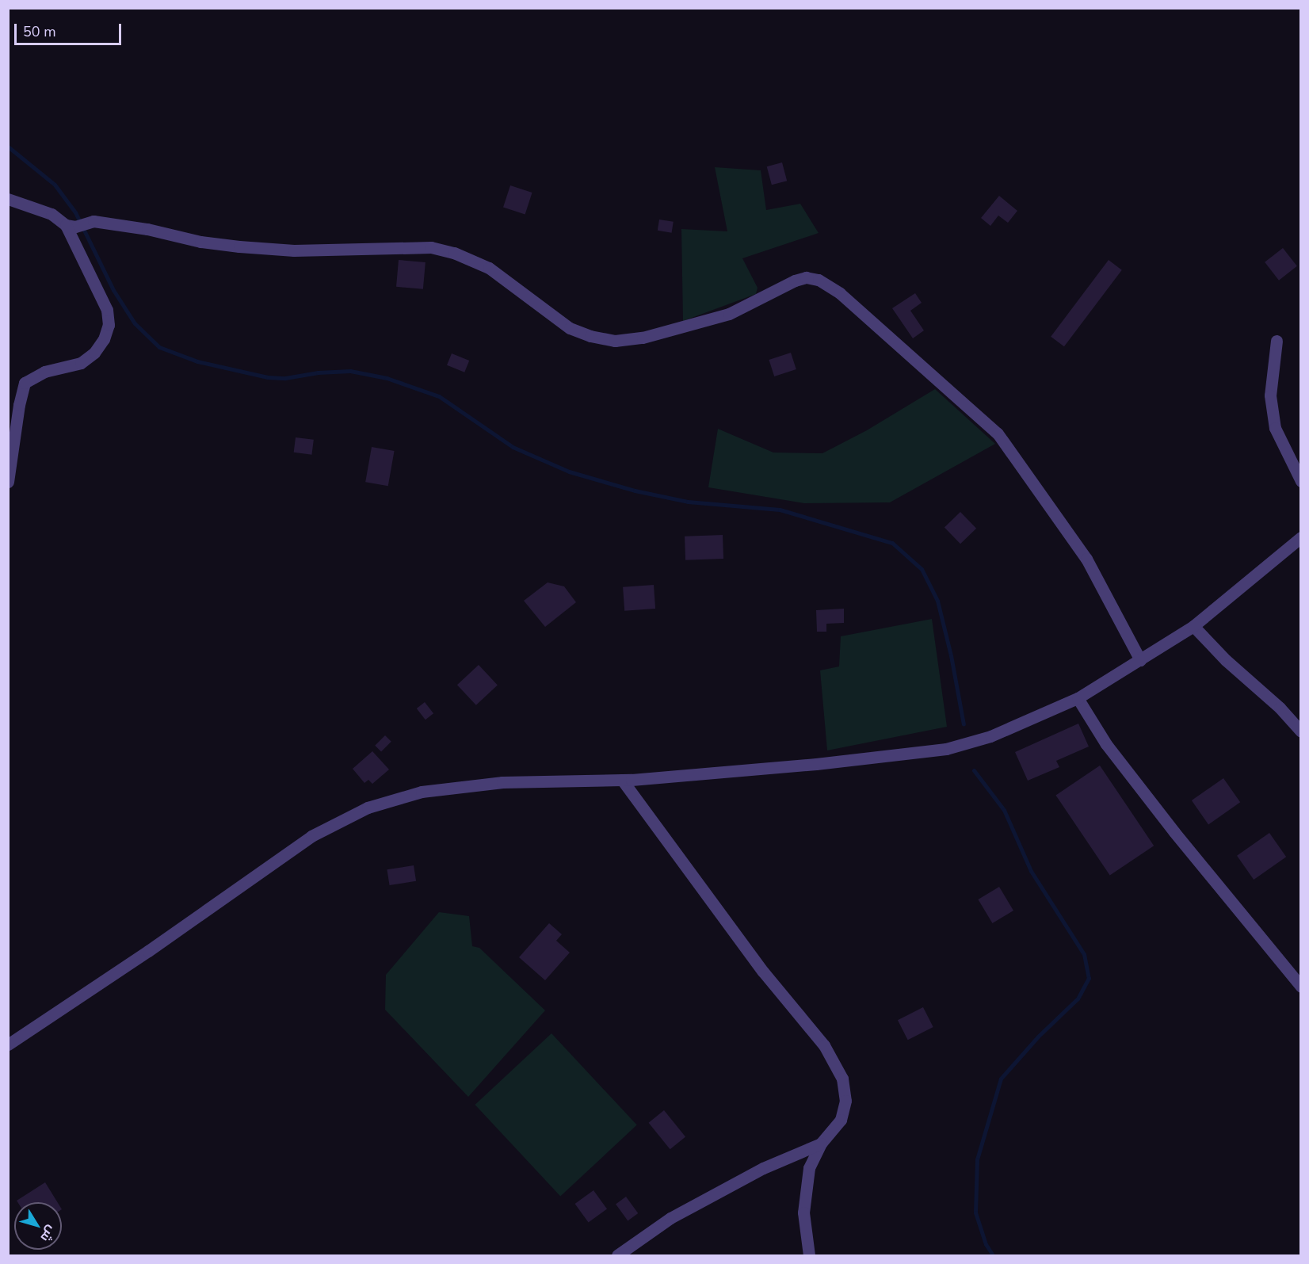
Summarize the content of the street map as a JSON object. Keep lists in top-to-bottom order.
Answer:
{
  "scale_bar": "50 m",
  "north": "bottom right"
}
